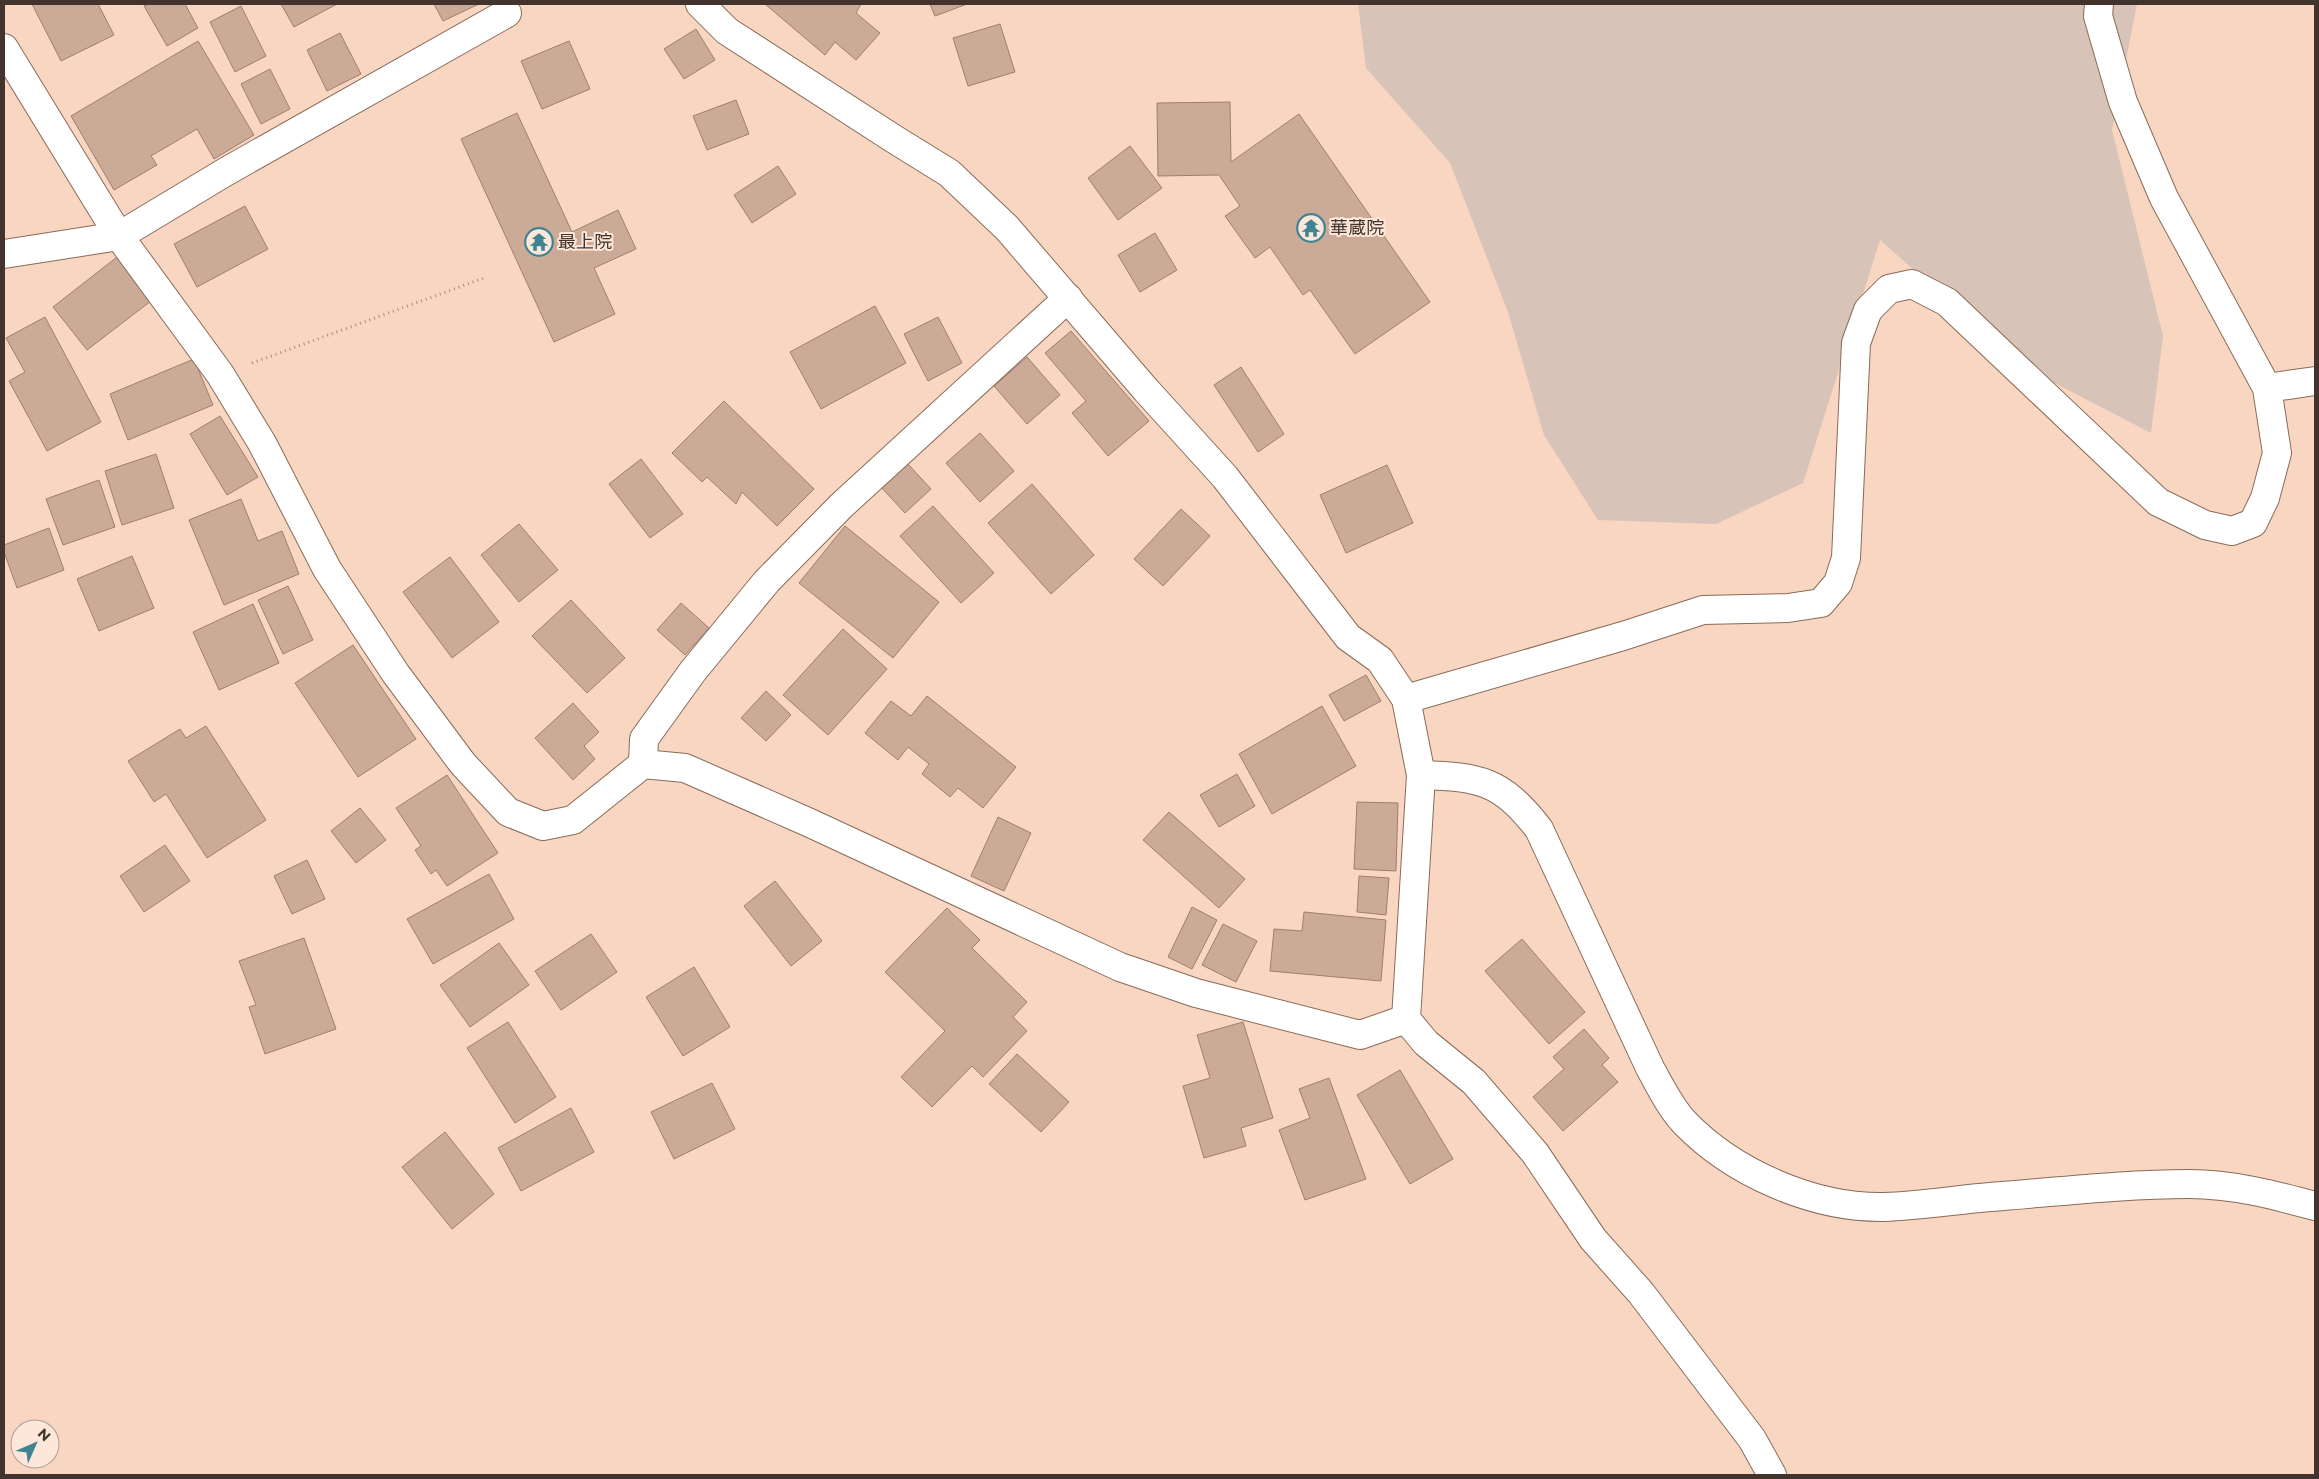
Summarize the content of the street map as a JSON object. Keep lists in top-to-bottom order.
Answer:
{
  "places": {
    "temple": ["華蔵院", "最上院"]
  },
  "north": "top right"
}
